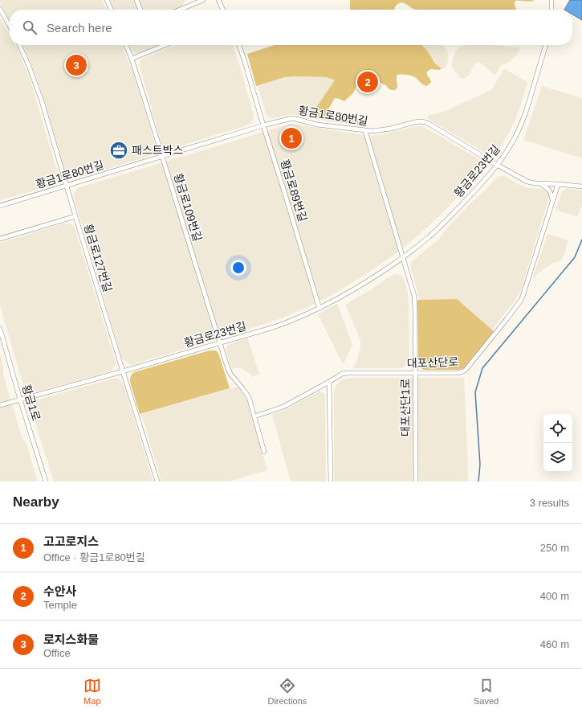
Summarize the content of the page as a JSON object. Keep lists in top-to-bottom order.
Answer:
{
  "streets": {
    "street": [
      "황금1로80번길",
      "황금로23번길",
      "황금로89번길",
      "황금로109번길",
      "황금로127번길",
      "대포산단로",
      "황금1로",
      "대포산단1로"
    ]
  },
  "crossings": [
    ["황금1로80번길", "황금로23번길"],
    ["황금1로80번길", "황금로89번길"],
    ["황금1로80번길", "황금로109번길"],
    ["황금1로80번길", "황금로127번길"],
    ["황금1로80번길", "대포산단로"],
    ["황금로23번길", "황금로89번길"],
    ["황금로23번길", "황금로109번길"],
    ["황금로23번길", "황금로127번길"],
    ["황금로23번길", "황금1로"],
    ["황금로23번길", "대포산단1로"],
    ["황금로109번길", "대포산단로"],
    ["대포산단로", "대포산단1로"]
  ],
  "places": {
    "office": ["패스트박스"]
  },
  "page": {
    "search": "Search here",
    "pins": ["3", "2", "1"],
    "heading": ["Nearby", "3 results"],
    "list": [
      {
        "mark": "1",
        "name": "고고로지스",
        "note": "Office · 황금1로80번길",
        "value": "250 m"
      },
      {
        "mark": "2",
        "name": "수안사",
        "note": "Temple",
        "value": "400 m"
      },
      {
        "mark": "3",
        "name": "로지스화물",
        "note": "Office",
        "value": "460 m"
      }
    ],
    "nav": ["Map", "Directions", "Saved"]
  }
}
